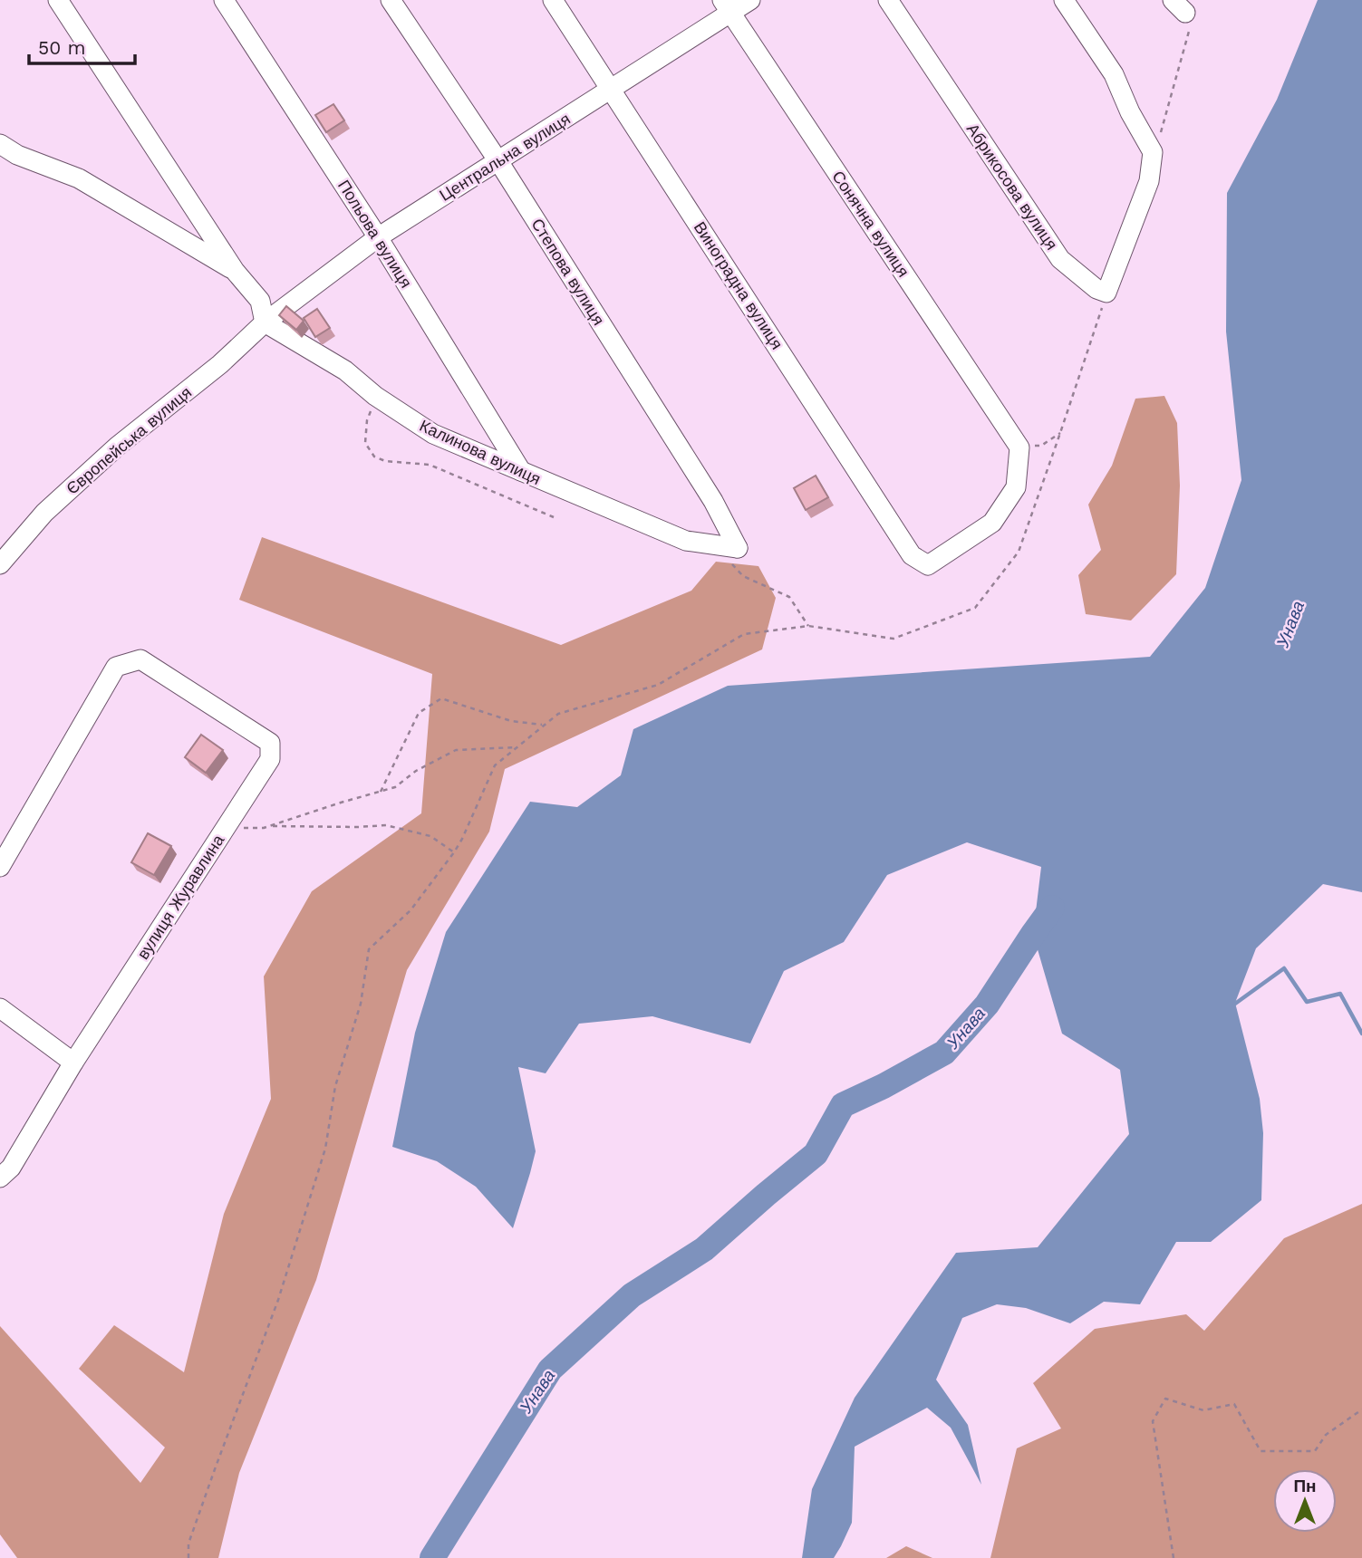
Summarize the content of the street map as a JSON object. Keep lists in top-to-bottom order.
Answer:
{
  "streets": {
    "street": [
      "Центральна вулиця",
      "Абрикосова вулиця",
      "Сонячна вулиця",
      "Польова вулиця",
      "Степова вулиця",
      "Виноградна вулиця",
      "Європейська вулиця",
      "Калинова вулиця",
      "вулиця Журавлина"
    ]
  },
  "crossings": [
    ["Центральна вулиця", "Сонячна вулиця"],
    ["Центральна вулиця", "Польова вулиця"],
    ["Центральна вулиця", "Степова вулиця"],
    ["Центральна вулиця", "Виноградна вулиця"],
    ["Центральна вулиця", "Європейська вулиця"],
    ["Центральна вулиця", "Калинова вулиця"],
    ["Сонячна вулиця", "Виноградна вулиця"],
    ["Польова вулиця", "Калинова вулиця"],
    ["Степова вулиця", "Калинова вулиця"],
    ["Європейська вулиця", "Калинова вулиця"]
  ],
  "water": ["Унава"],
  "scale_bar": "50 m",
  "north": "top"
}
